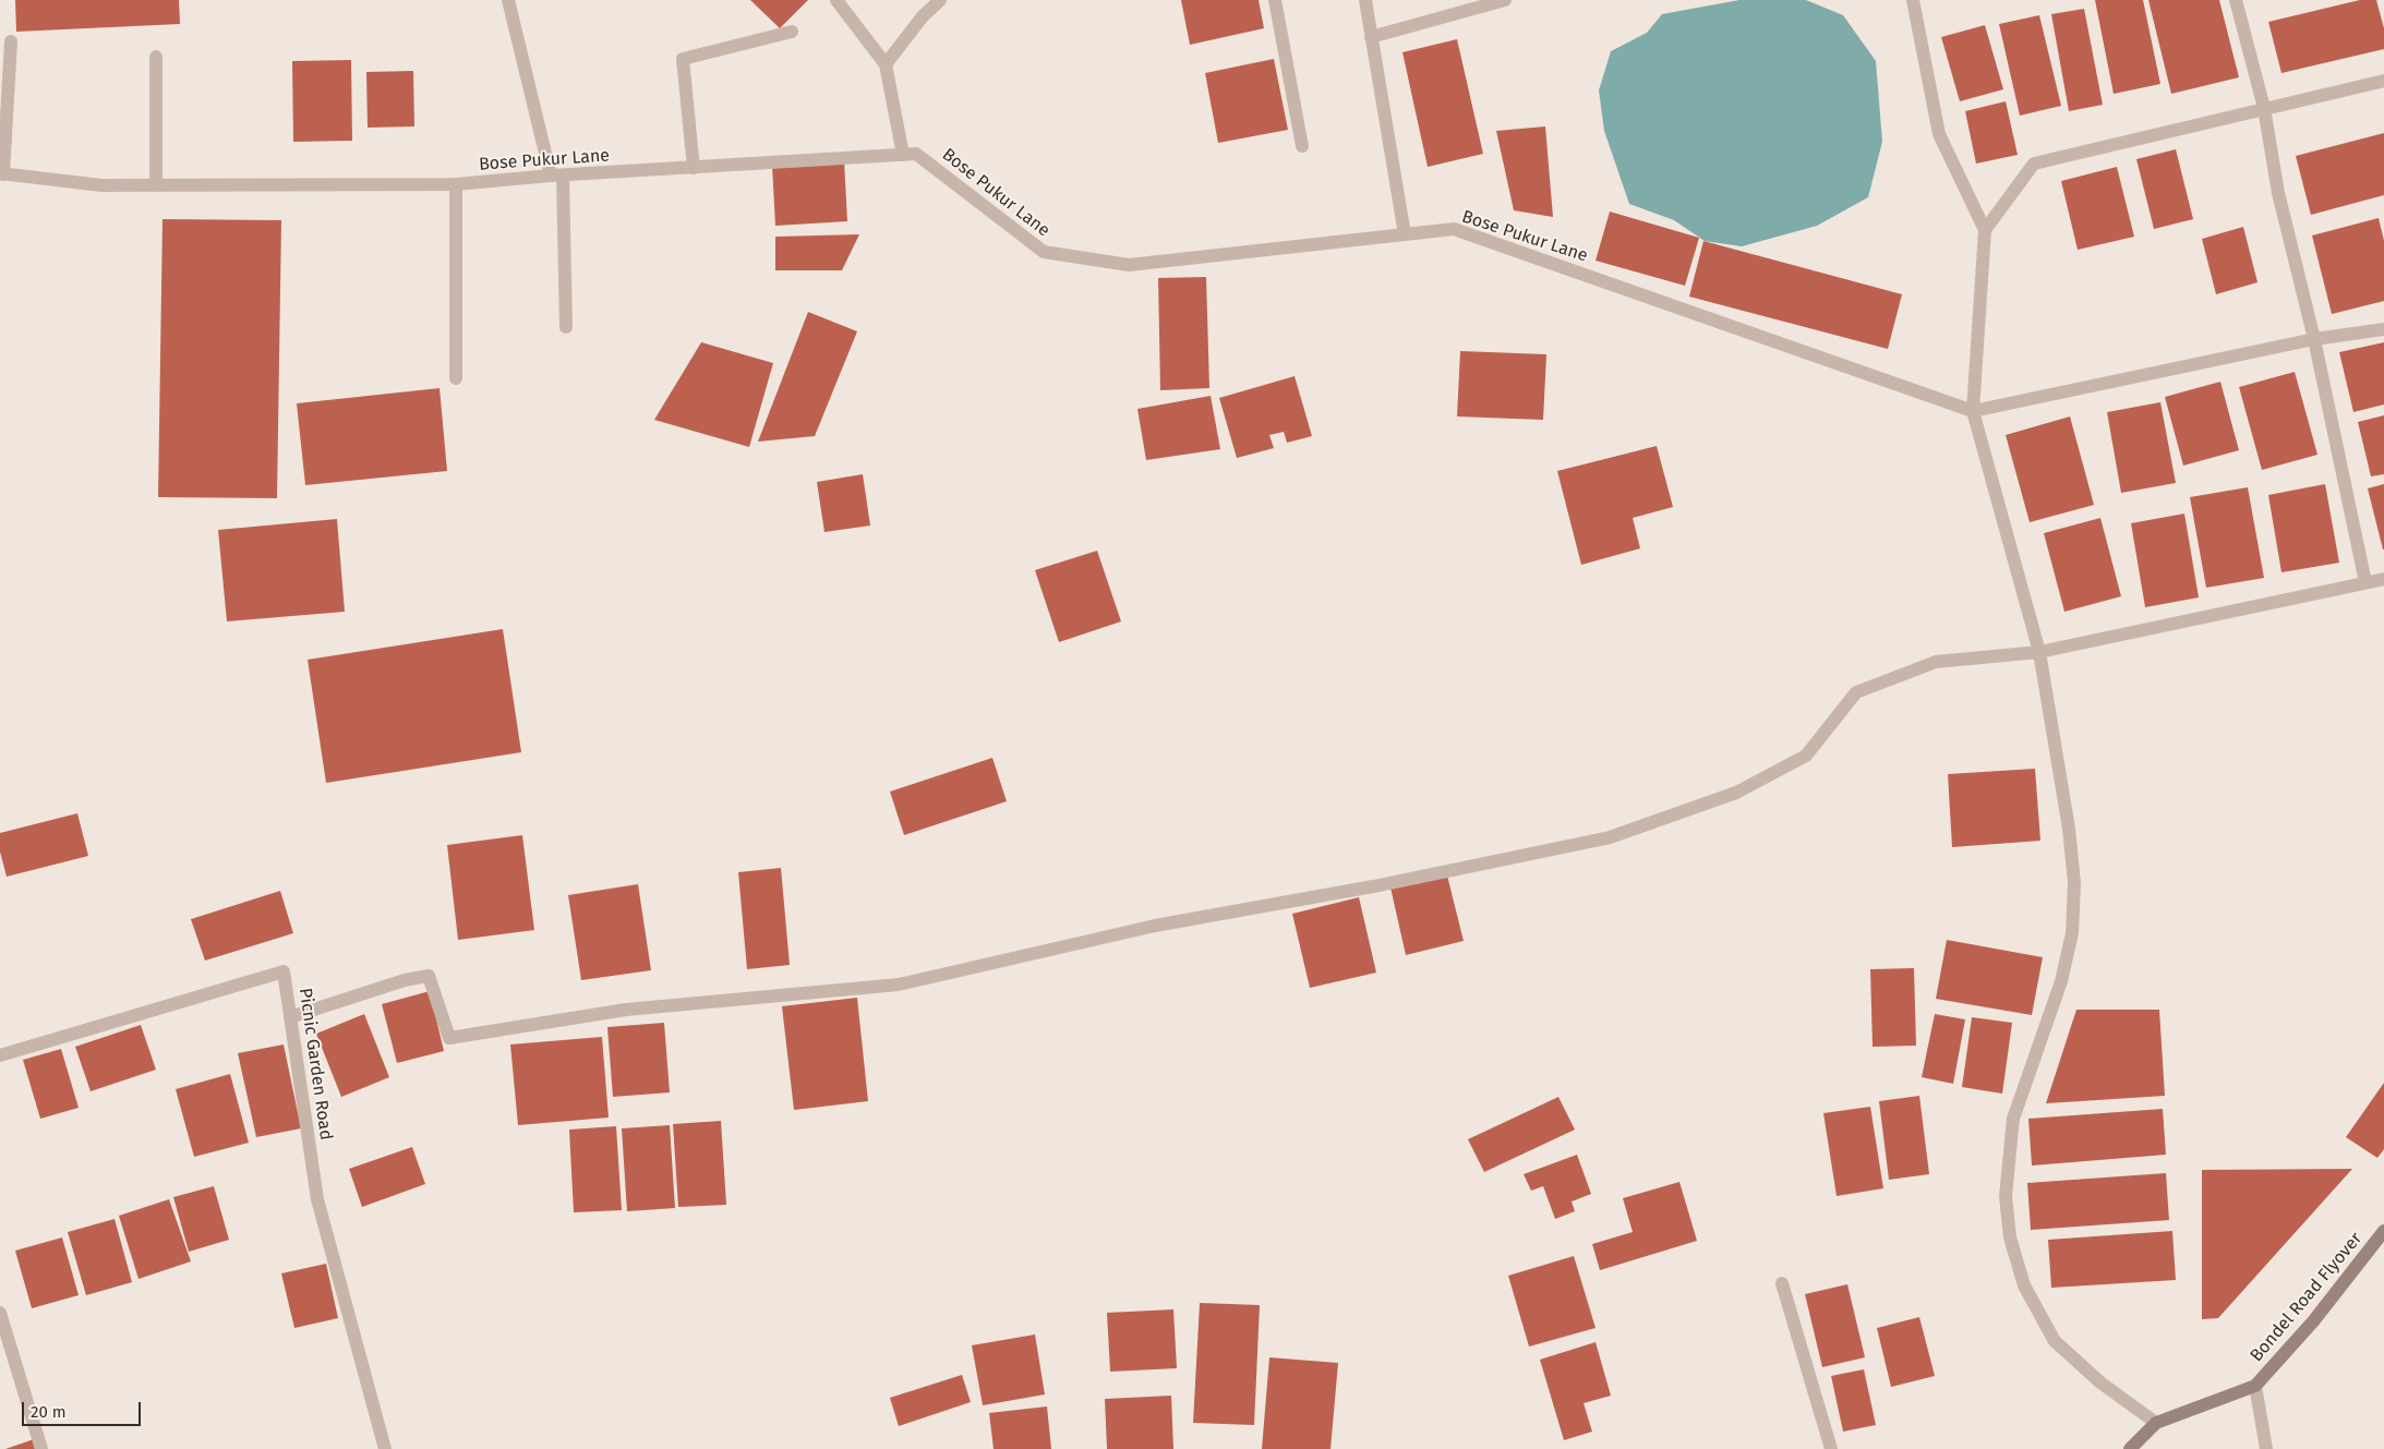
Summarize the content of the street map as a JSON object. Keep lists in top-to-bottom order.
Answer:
{
  "streets": {
    "main road": ["Bondel Road Flyover"],
    "street": ["Bose Pukur Lane", "Picnic Garden Road"]
  },
  "scale_bar": "20 m"
}
